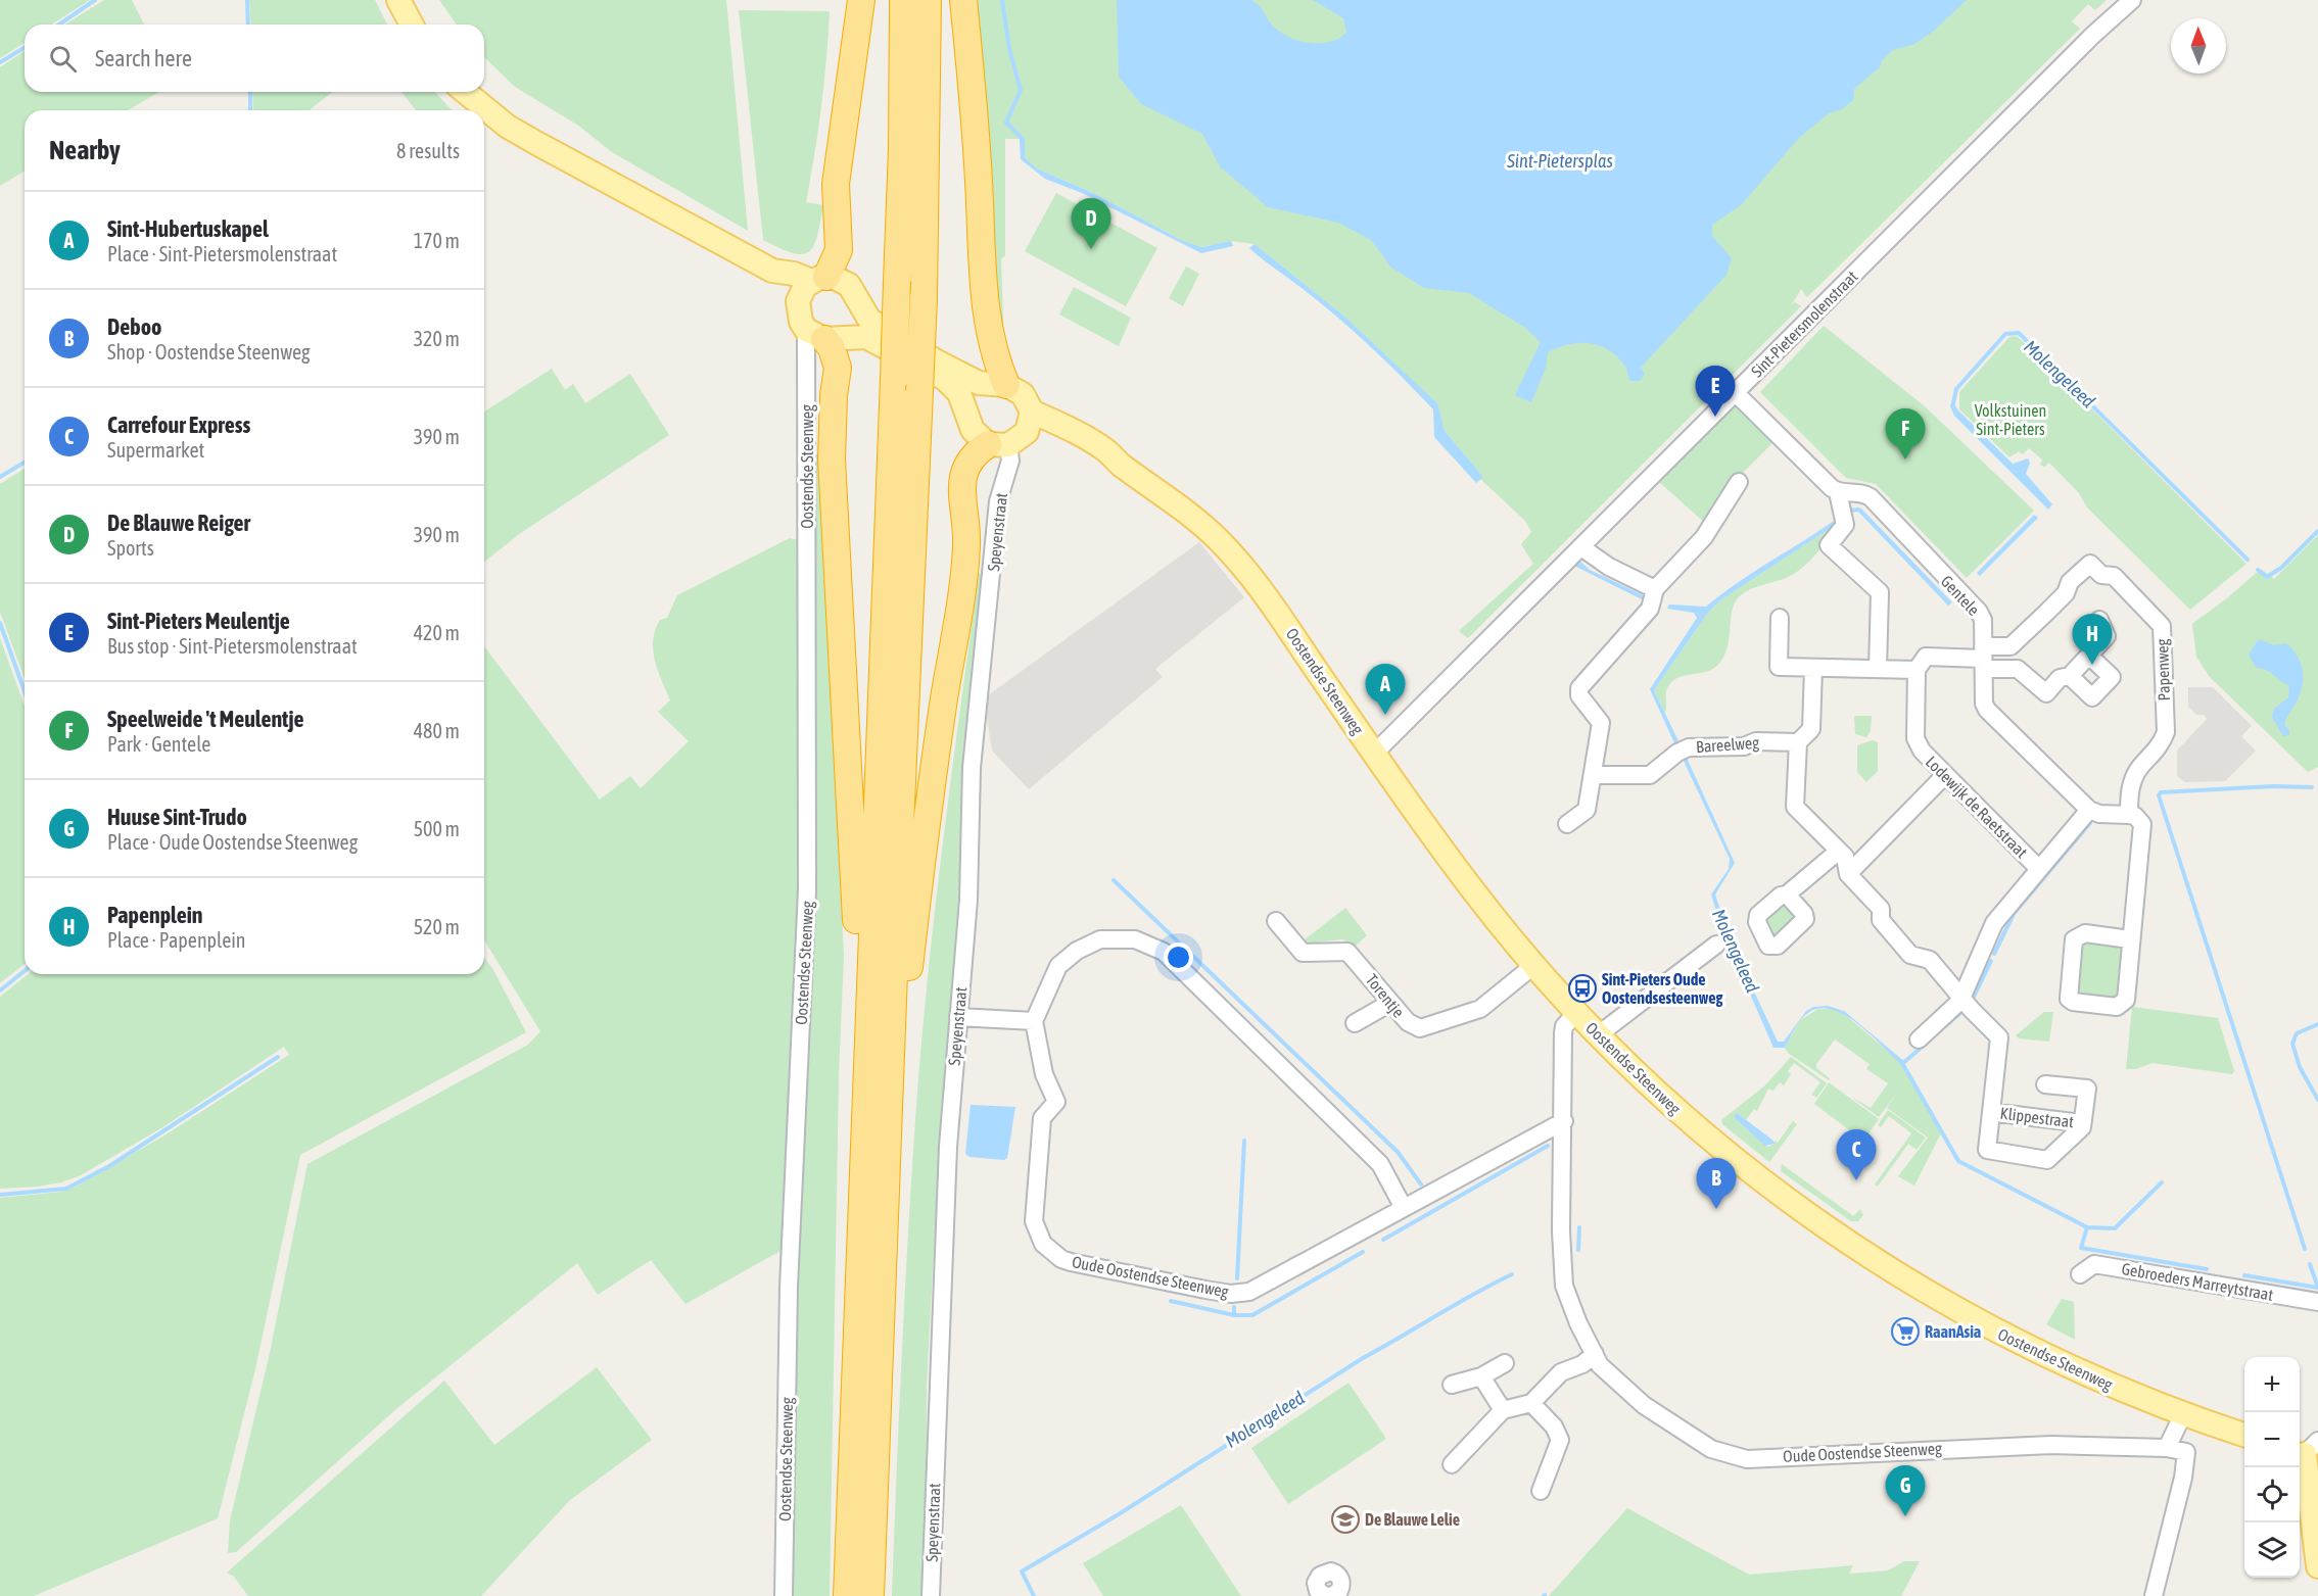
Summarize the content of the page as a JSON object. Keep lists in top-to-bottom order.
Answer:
{
  "streets": {
    "main road": ["Oostendse Steenweg"],
    "street": [
      "Sint-Pietersmolenstraat",
      "Speyenstraat",
      "Gentele",
      "Papenweg",
      "Bareelweg",
      "Lodewijk de Raetstraat",
      "Torentje",
      "Klippestraat",
      "Oude Oostendse Steenweg",
      "Gebroeders Marreytstraat"
    ]
  },
  "crossings": [
    ["Sint-Pietersmolenstraat", "Oostendse Steenweg"],
    ["Oostendse Steenweg", "Torentje"],
    ["Oostendse Steenweg", "Oude Oostendse Steenweg"],
    ["Gentele", "Papenweg"]
  ],
  "water": ["Sint-Pietersplas", "Molengeleed"],
  "parks": ["Volkstuinen Sint-Pieters"],
  "places": {
    "bus stop": ["Sint-Pieters Oude Oostendsesteenweg"],
    "supermarket": ["RaanAsia"],
    "school or university": ["De Blauwe Lelie"]
  },
  "north": "top",
  "page": {
    "search": "Search here",
    "heading": ["Nearby", "8 results"],
    "list": [
      {
        "mark": "A",
        "name": "Sint-Hubertuskapel",
        "note": "Place · Sint-Pietersmolenstraat",
        "value": "170 m"
      },
      {
        "mark": "B",
        "name": "Deboo",
        "note": "Shop · Oostendse Steenweg",
        "value": "320 m"
      },
      {
        "mark": "C",
        "name": "Carrefour Express",
        "note": "Supermarket",
        "value": "390 m"
      },
      {
        "mark": "D",
        "name": "De Blauwe Reiger",
        "note": "Sports",
        "value": "390 m"
      },
      {
        "mark": "E",
        "name": "Sint-Pieters Meulentje",
        "note": "Bus stop · Sint-Pietersmolenstraat",
        "value": "420 m"
      },
      {
        "mark": "F",
        "name": "Speelweide 't Meulentje",
        "note": "Park · Gentele",
        "value": "480 m"
      },
      {
        "mark": "G",
        "name": "Huuse Sint-Trudo",
        "note": "Place · Oude Oostendse Steenweg",
        "value": "500 m"
      },
      {
        "mark": "H",
        "name": "Papenplein",
        "note": "Place · Papenplein",
        "value": "520 m"
      }
    ],
    "pins": [
      "D",
      "E",
      "F",
      "H",
      "A",
      "C",
      "B",
      "G"
    ],
    "map_buttons": ["+", "−"]
  }
}
